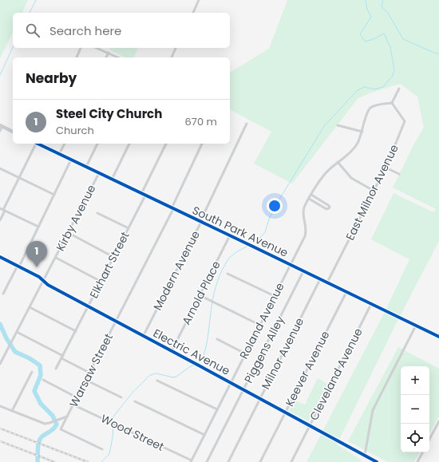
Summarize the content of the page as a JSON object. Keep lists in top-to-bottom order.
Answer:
{
  "streets": {
    "main road": ["South Park Avenue"],
    "street": [
      "East Milnor Avenue",
      "Kirby Avenue",
      "Elkhart Street",
      "Modern Avenue",
      "Arnold Place",
      "Roland Avenue",
      "Piggens Alley",
      "Electric Avenue",
      "Milnor Avenue",
      "Keever Avenue",
      "Warsaw Street",
      "Cleveland Avenue",
      "Wood Street"
    ]
  },
  "crossings": [
    ["East Milnor Avenue", "South Park Avenue"],
    ["East Milnor Avenue", "Roland Avenue"],
    ["Kirby Avenue", "South Park Avenue"],
    ["Kirby Avenue", "Electric Avenue"],
    ["South Park Avenue", "Elkhart Street"],
    ["South Park Avenue", "Modern Avenue"],
    ["South Park Avenue", "Arnold Place"],
    ["South Park Avenue", "Roland Avenue"],
    ["South Park Avenue", "Piggens Alley"],
    ["South Park Avenue", "Milnor Avenue"],
    ["South Park Avenue", "Keever Avenue"],
    ["South Park Avenue", "Warsaw Street"],
    ["South Park Avenue", "Cleveland Avenue"],
    ["Elkhart Street", "Electric Avenue"],
    ["Modern Avenue", "Electric Avenue"],
    ["Arnold Place", "Electric Avenue"],
    ["Roland Avenue", "Electric Avenue"],
    ["Roland Avenue", "Wood Street"],
    ["Piggens Alley", "Electric Avenue"],
    ["Electric Avenue", "Milnor Avenue"],
    ["Electric Avenue", "Keever Avenue"],
    ["Electric Avenue", "Warsaw Street"],
    ["Electric Avenue", "Cleveland Avenue"],
    ["Warsaw Street", "Wood Street"]
  ],
  "page": {
    "search": "Search here",
    "heading": "Nearby",
    "list": [
      {
        "mark": "1",
        "name": "Steel City Church",
        "note": "Church",
        "value": "670 m"
      }
    ],
    "pins": "1",
    "map_buttons": ["+", "−"]
  }
}
